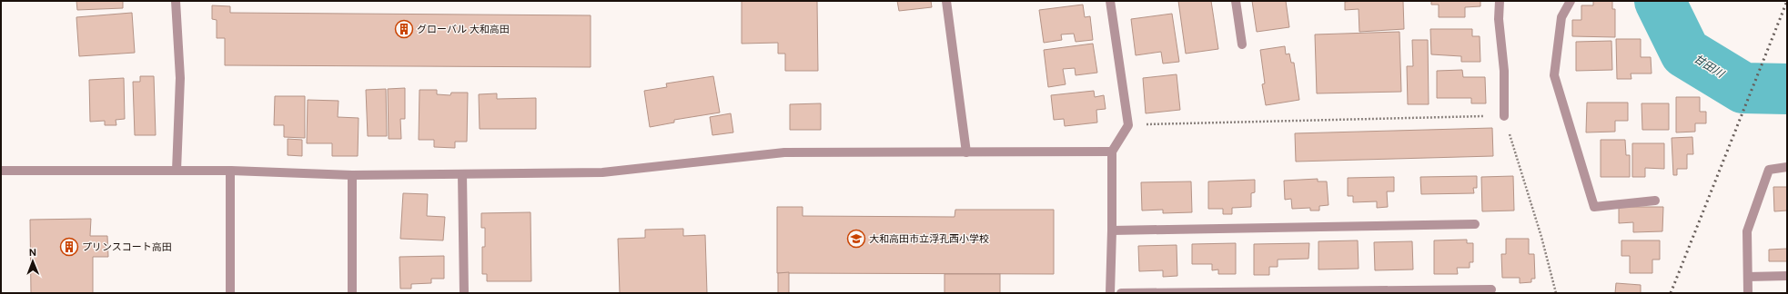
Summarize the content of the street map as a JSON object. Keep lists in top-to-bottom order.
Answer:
{
  "water": ["甘田川"],
  "places": {
    "building": ["グローバル 大和高田", "プリンスコート高田"],
    "school or university": ["大和高田市立浮孔西小学校"]
  },
  "north": "top"
}
